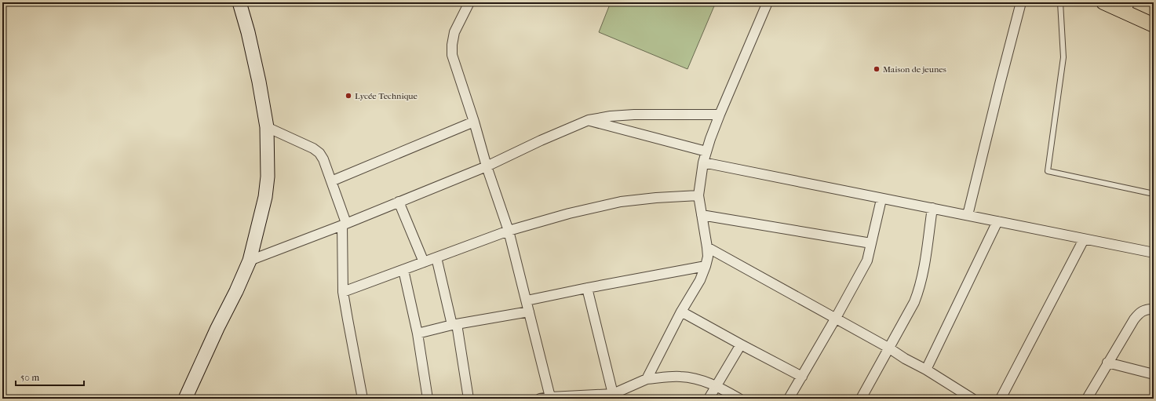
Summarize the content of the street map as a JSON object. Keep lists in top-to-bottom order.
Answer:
{
  "places": ["Maison de jeunes", "Lycée Technique"],
  "scale_bar": "50 m"
}
